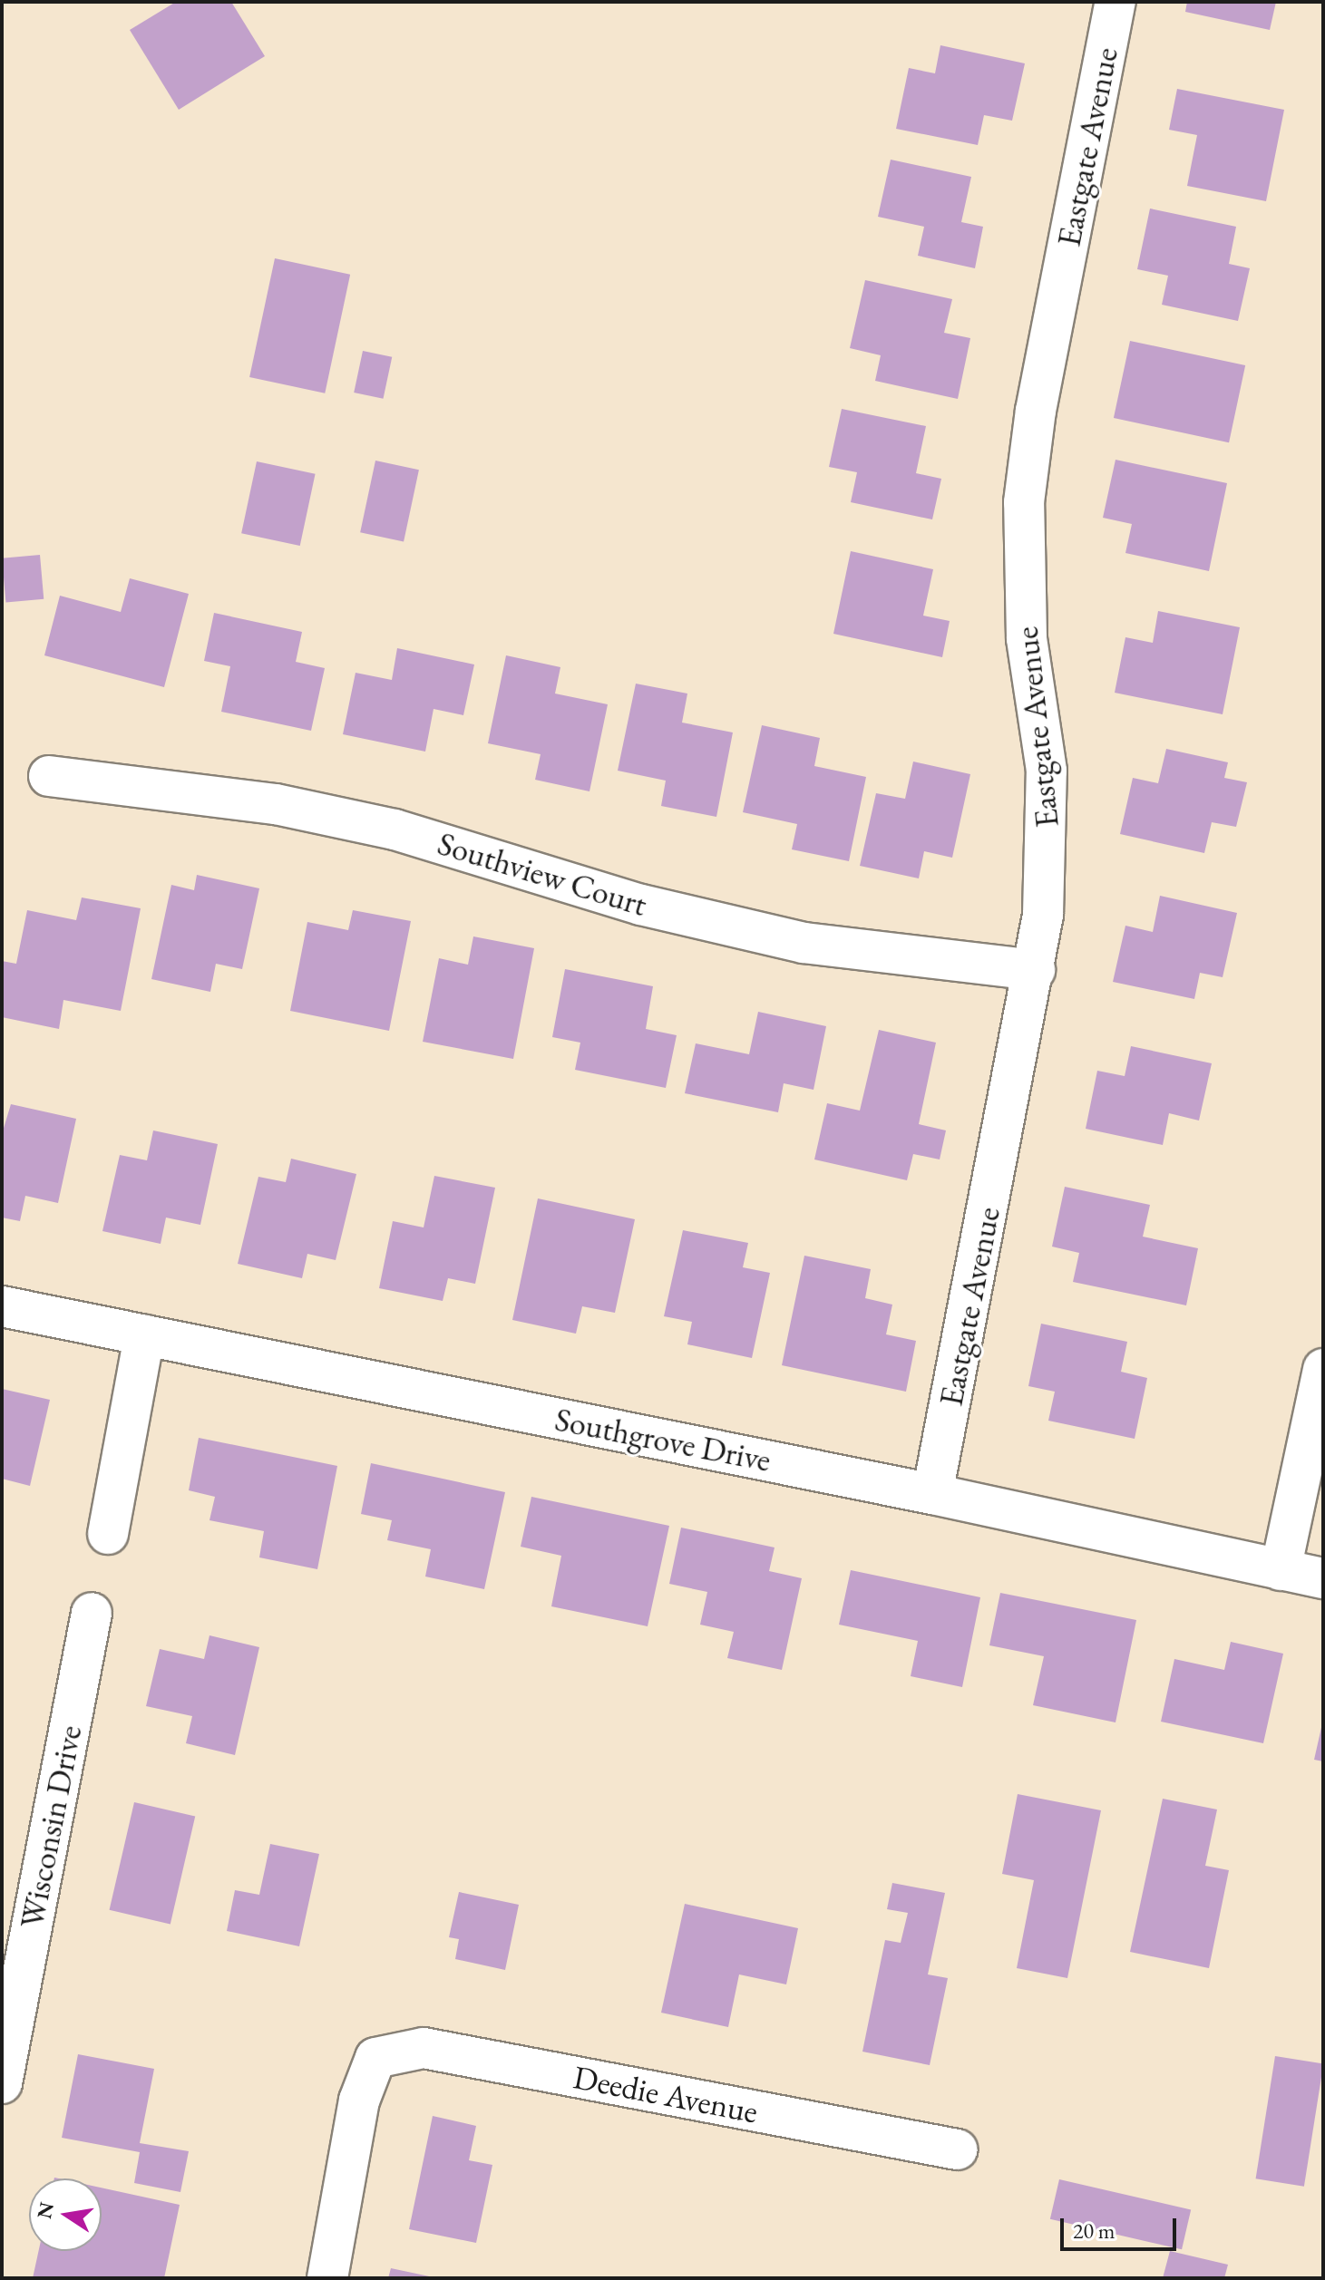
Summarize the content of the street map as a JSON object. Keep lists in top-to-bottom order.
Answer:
{
  "streets": {
    "street": [
      "Eastgate Avenue",
      "Southview Court",
      "Southgrove Drive",
      "Wisconsin Drive",
      "Deedie Avenue"
    ]
  },
  "crossings": [
    ["Eastgate Avenue", "Southview Court"],
    ["Eastgate Avenue", "Southgrove Drive"]
  ],
  "scale_bar": "20 m",
  "north": "left"
}
